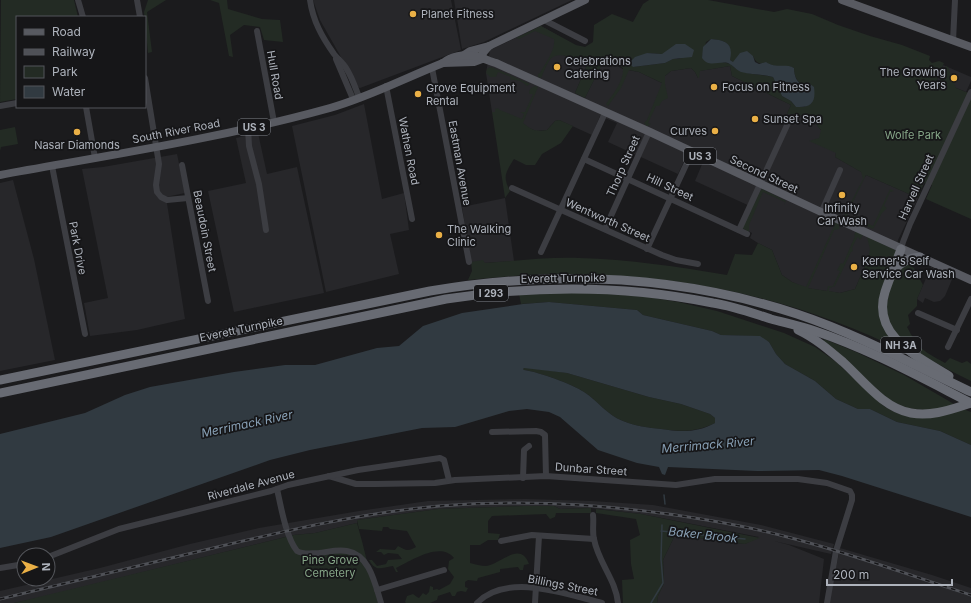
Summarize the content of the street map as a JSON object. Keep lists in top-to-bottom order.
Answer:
{
  "streets": {
    "highway": ["Everett Turnpike", "I 293", "NH 3A"],
    "main road": ["US 3", "South River Road", "Second Street"],
    "street": [
      "Hull Road",
      "Wathen Road",
      "Eastman Avenue",
      "Thorp Street",
      "Hill Street",
      "Harvell Street",
      "Wentworth Street",
      "Beaudoin Street",
      "Park Drive",
      "Dunbar Street",
      "Riverdale Avenue",
      "Billings Street"
    ]
  },
  "crossings": [
    ["Hull Road", "South River Road"],
    ["South River Road", "Wathen Road"],
    ["South River Road", "Eastman Avenue"],
    ["South River Road", "Second Street"],
    ["South River Road", "Park Drive"],
    ["Thorp Street", "Second Street"],
    ["Thorp Street", "Hill Street"],
    ["Thorp Street", "Wentworth Street"],
    ["Second Street", "Harvell Street"],
    ["Everett Turnpike", "NH 3A"],
    ["Dunbar Street", "Riverdale Avenue"]
  ],
  "water": ["Merrimack River", "Baker Brook"],
  "parks": ["Wolfe Park", "Pine Grove Cemetery"],
  "places": [
    "Planet Fitness",
    "Celebrations Catering",
    "The Growing Years",
    "Focus on Fitness",
    "Grove Equipment Rental",
    "Sunset Spa",
    "Curves",
    "Nasar Diamonds",
    "Infinity Car Wash",
    "The Walking Clinic",
    "Kerner's Self Service Car Wash"
  ],
  "legend": [
    "Road",
    "Railway",
    "Park",
    "Water"
  ],
  "scale_bar": "200 m",
  "north": "right"
}
